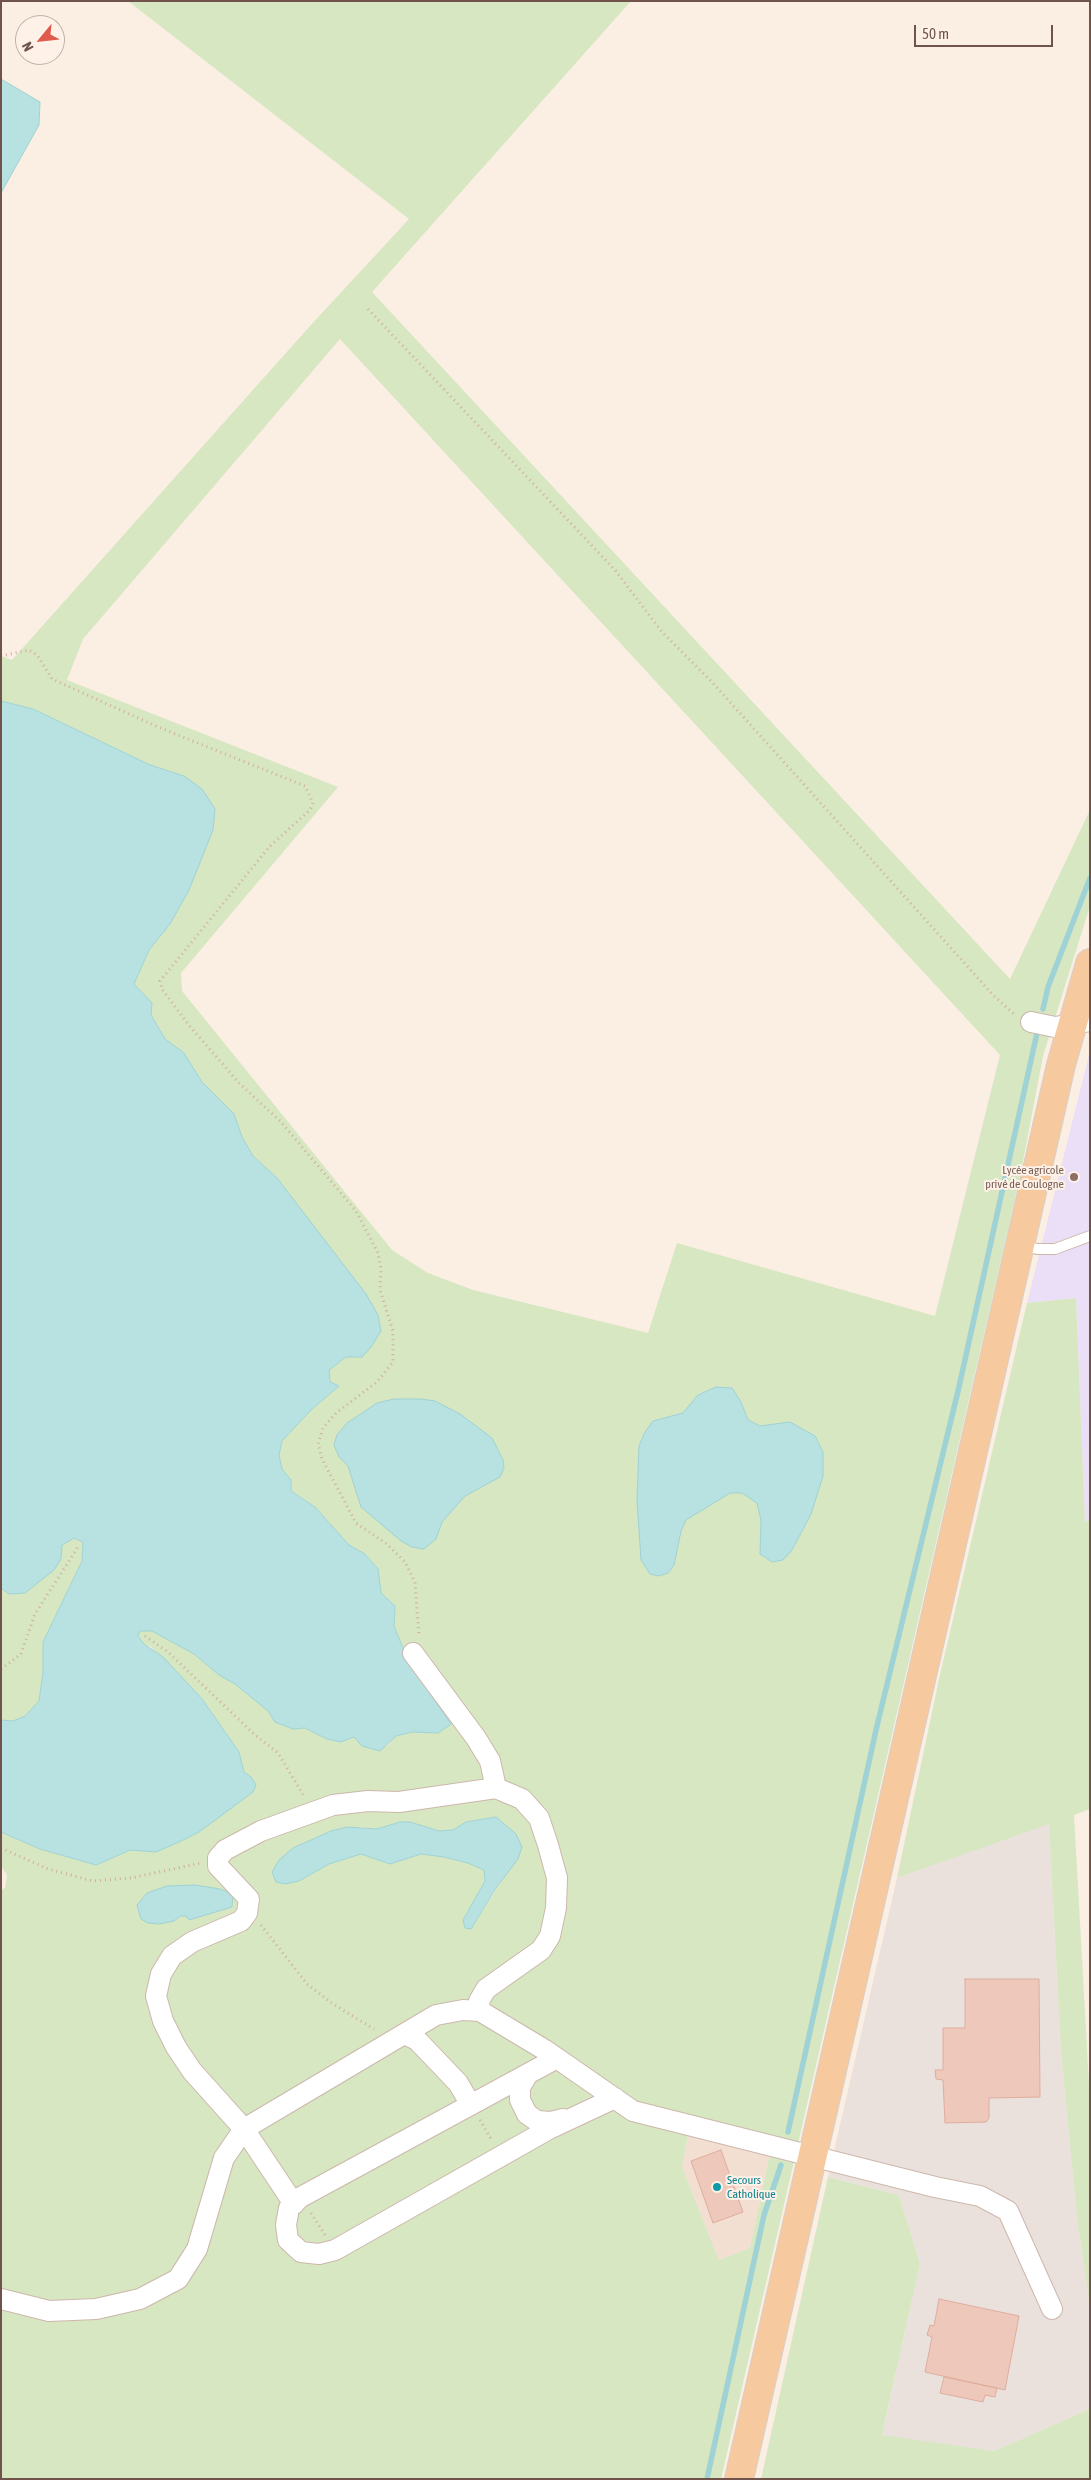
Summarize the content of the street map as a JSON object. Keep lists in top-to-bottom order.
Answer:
{
  "places": ["Lycée agricole privé de Coulogne", "Secours Catholique"],
  "scale_bar": "50 m",
  "north": "bottom left"
}
